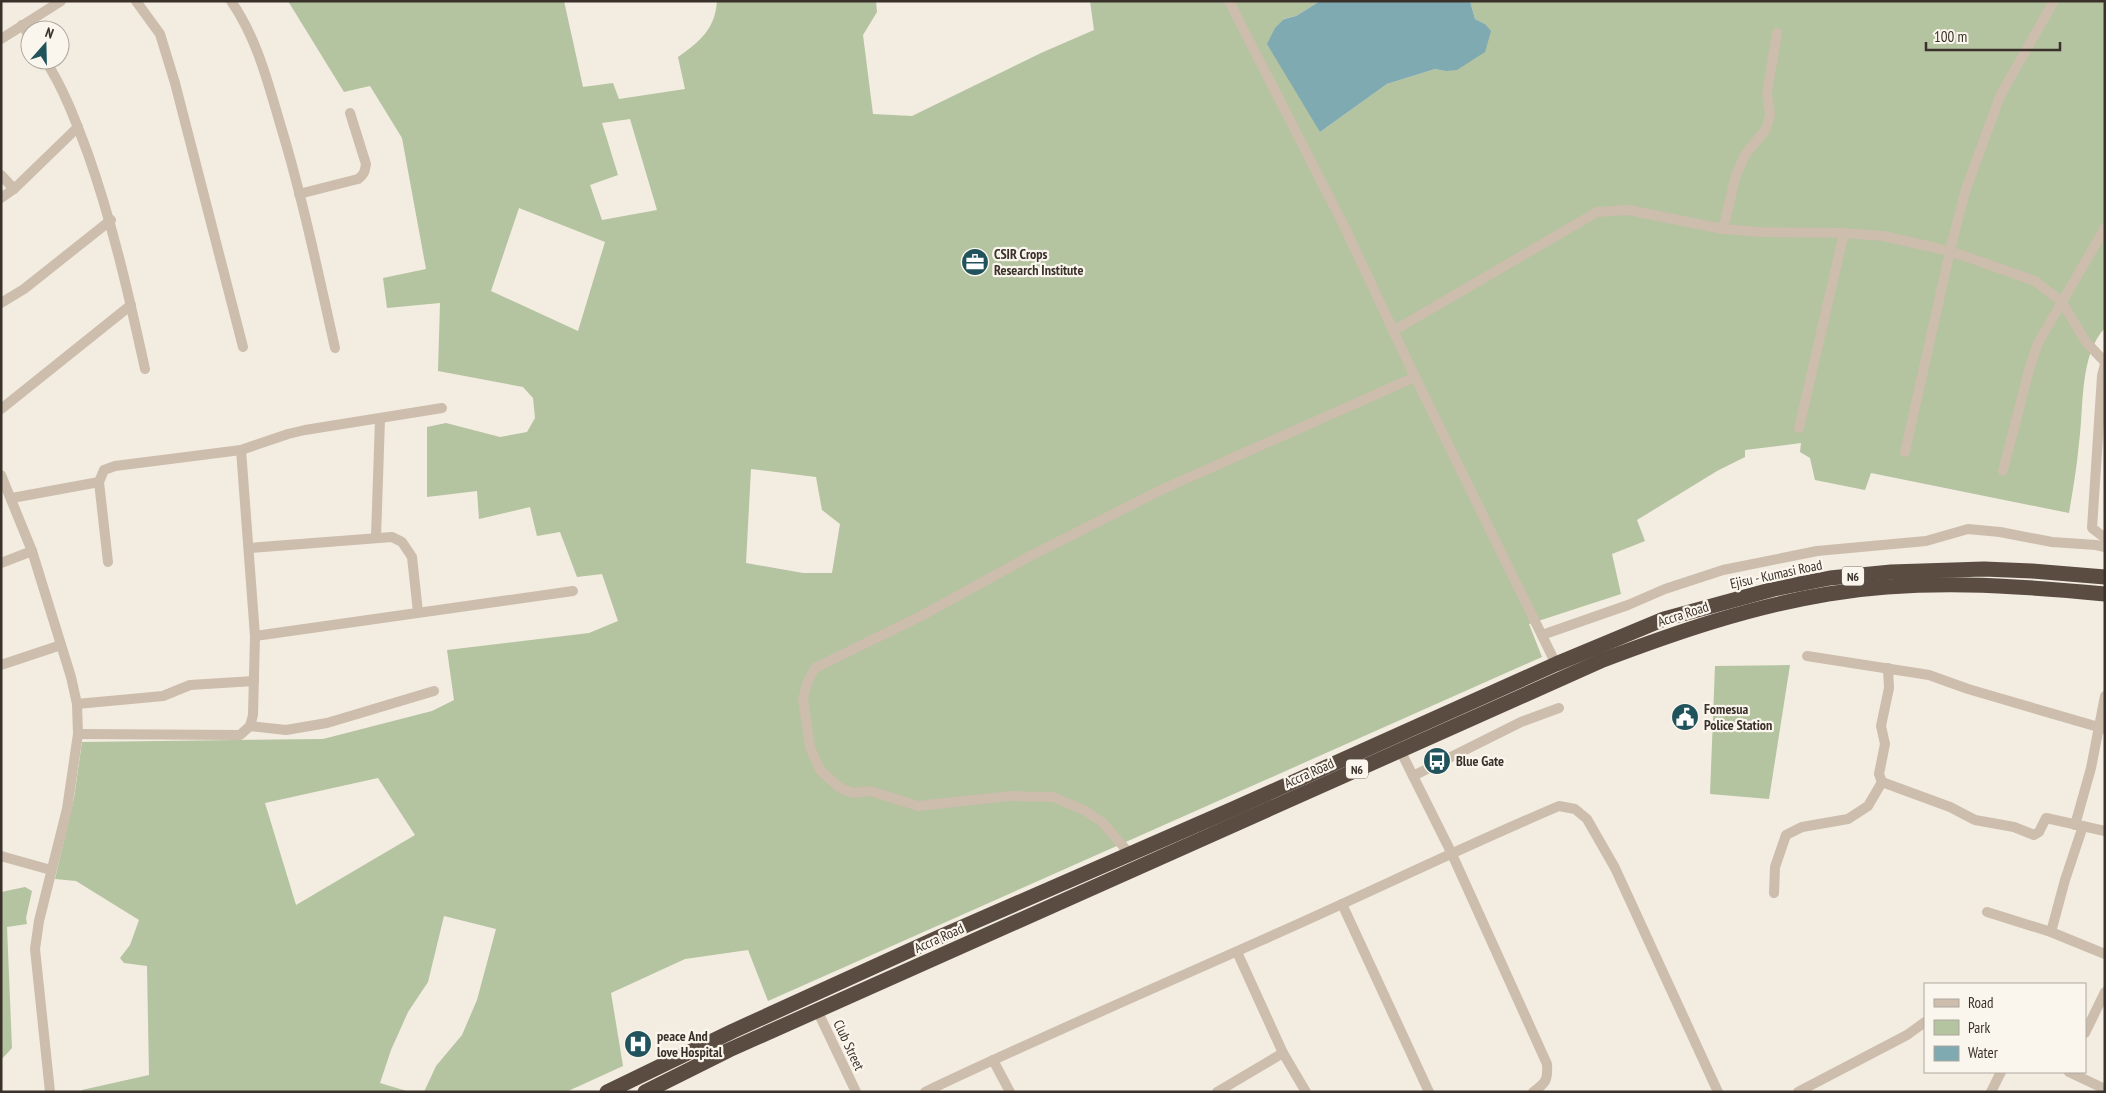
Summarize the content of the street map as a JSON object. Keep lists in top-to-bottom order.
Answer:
{
  "streets": {
    "highway": ["Ejisu - Kumasi Road", "N6", "Accra Road"],
    "street": ["Club Street"]
  },
  "crossings": [
    ["Ejisu - Kumasi Road", "Accra Road"],
    ["Accra Road", "Club Street"]
  ],
  "places": {
    "office": ["CSIR Crops Research Institute"],
    "public building": ["Fomesua Police Station"],
    "bus stop": ["Blue Gate"],
    "hospital": ["peace And love Hospital"]
  },
  "legend": ["Road", "Park", "Water"],
  "scale_bar": "100 m",
  "north": "top"
}
